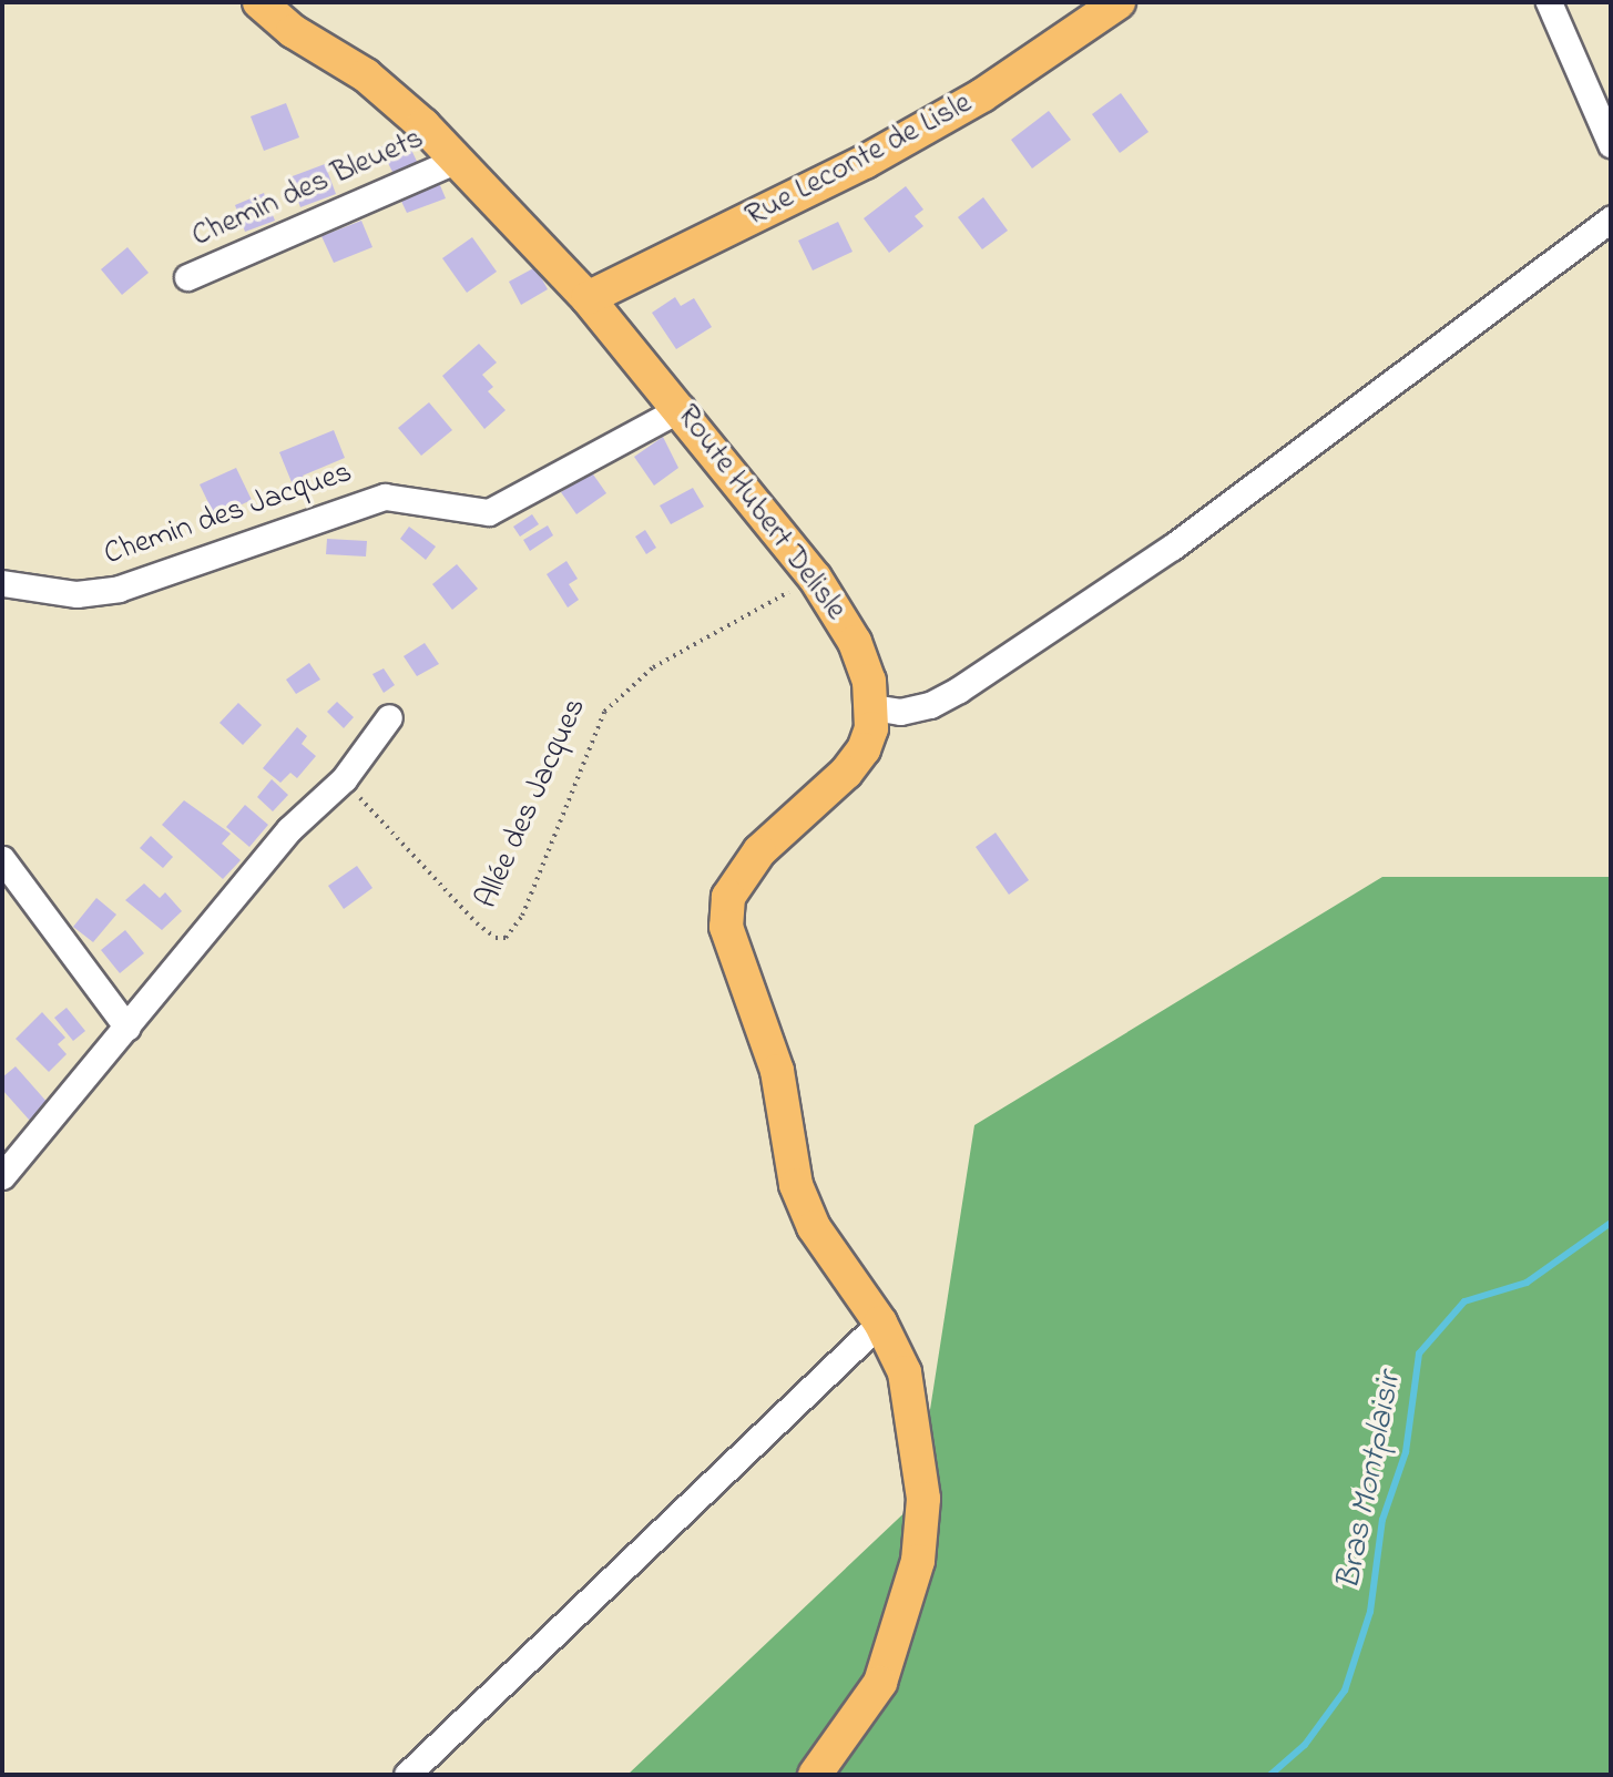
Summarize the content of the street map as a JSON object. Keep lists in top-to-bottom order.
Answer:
{
  "streets": {
    "main road": ["Rue Leconte de Lisle", "Route Hubert Delisle"],
    "street": ["Chemin des Bleuets", "Chemin des Jacques"],
    "path": ["Allée des Jacques"]
  },
  "crossings": [
    ["Rue Leconte de Lisle", "Route Hubert Delisle"],
    ["Chemin des Bleuets", "Route Hubert Delisle"],
    ["Route Hubert Delisle", "Chemin des Jacques"],
    ["Route Hubert Delisle", "Allée des Jacques"]
  ],
  "water": ["Bras Montplaisir"]
}
